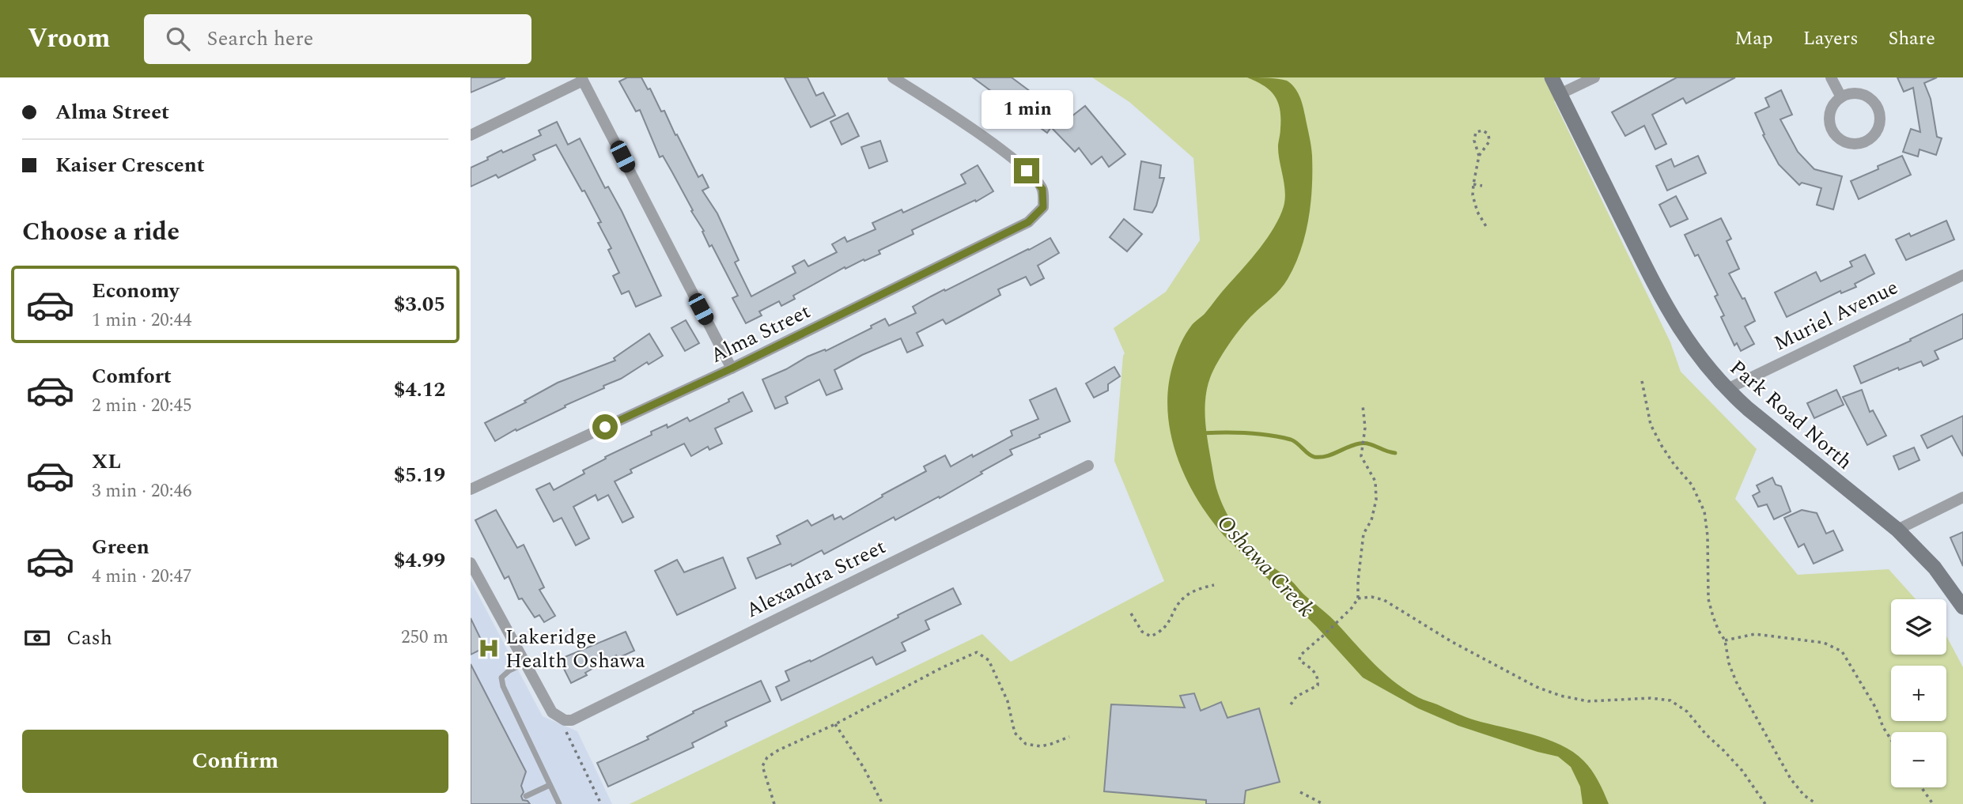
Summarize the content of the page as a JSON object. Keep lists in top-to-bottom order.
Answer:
{
  "streets": {
    "main road": ["Park Road North"],
    "street": ["Muriel Avenue", "Alma Street", "Alexandra Street"]
  },
  "crossings": [
    ["Muriel Avenue", "Park Road North"]
  ],
  "water": ["Oshawa Creek"],
  "places": {
    "hospital": ["Lakeridge Health Oshawa"]
  },
  "page": {
    "header": "Vroom",
    "search": "Search here",
    "nav": ["Map", "Layers", "Share"],
    "banner": ["Alma Street", "Kaiser Crescent"],
    "bubble": "1 min",
    "heading": "Choose a ride",
    "list": [
      {
        "name": "Economy",
        "note": "1 min · 20:44",
        "value": "$3.05"
      },
      {
        "name": "Comfort",
        "note": "2 min · 20:45",
        "value": "$4.12"
      },
      {
        "name": "XL",
        "note": "3 min · 20:46",
        "value": "$5.19"
      },
      {
        "name": "Green",
        "note": "4 min · 20:47",
        "value": "$4.99"
      }
    ],
    "map_buttons": ["+", "−"],
    "pay": ["Cash", "250 m"],
    "buttons": "Confirm"
  }
}
